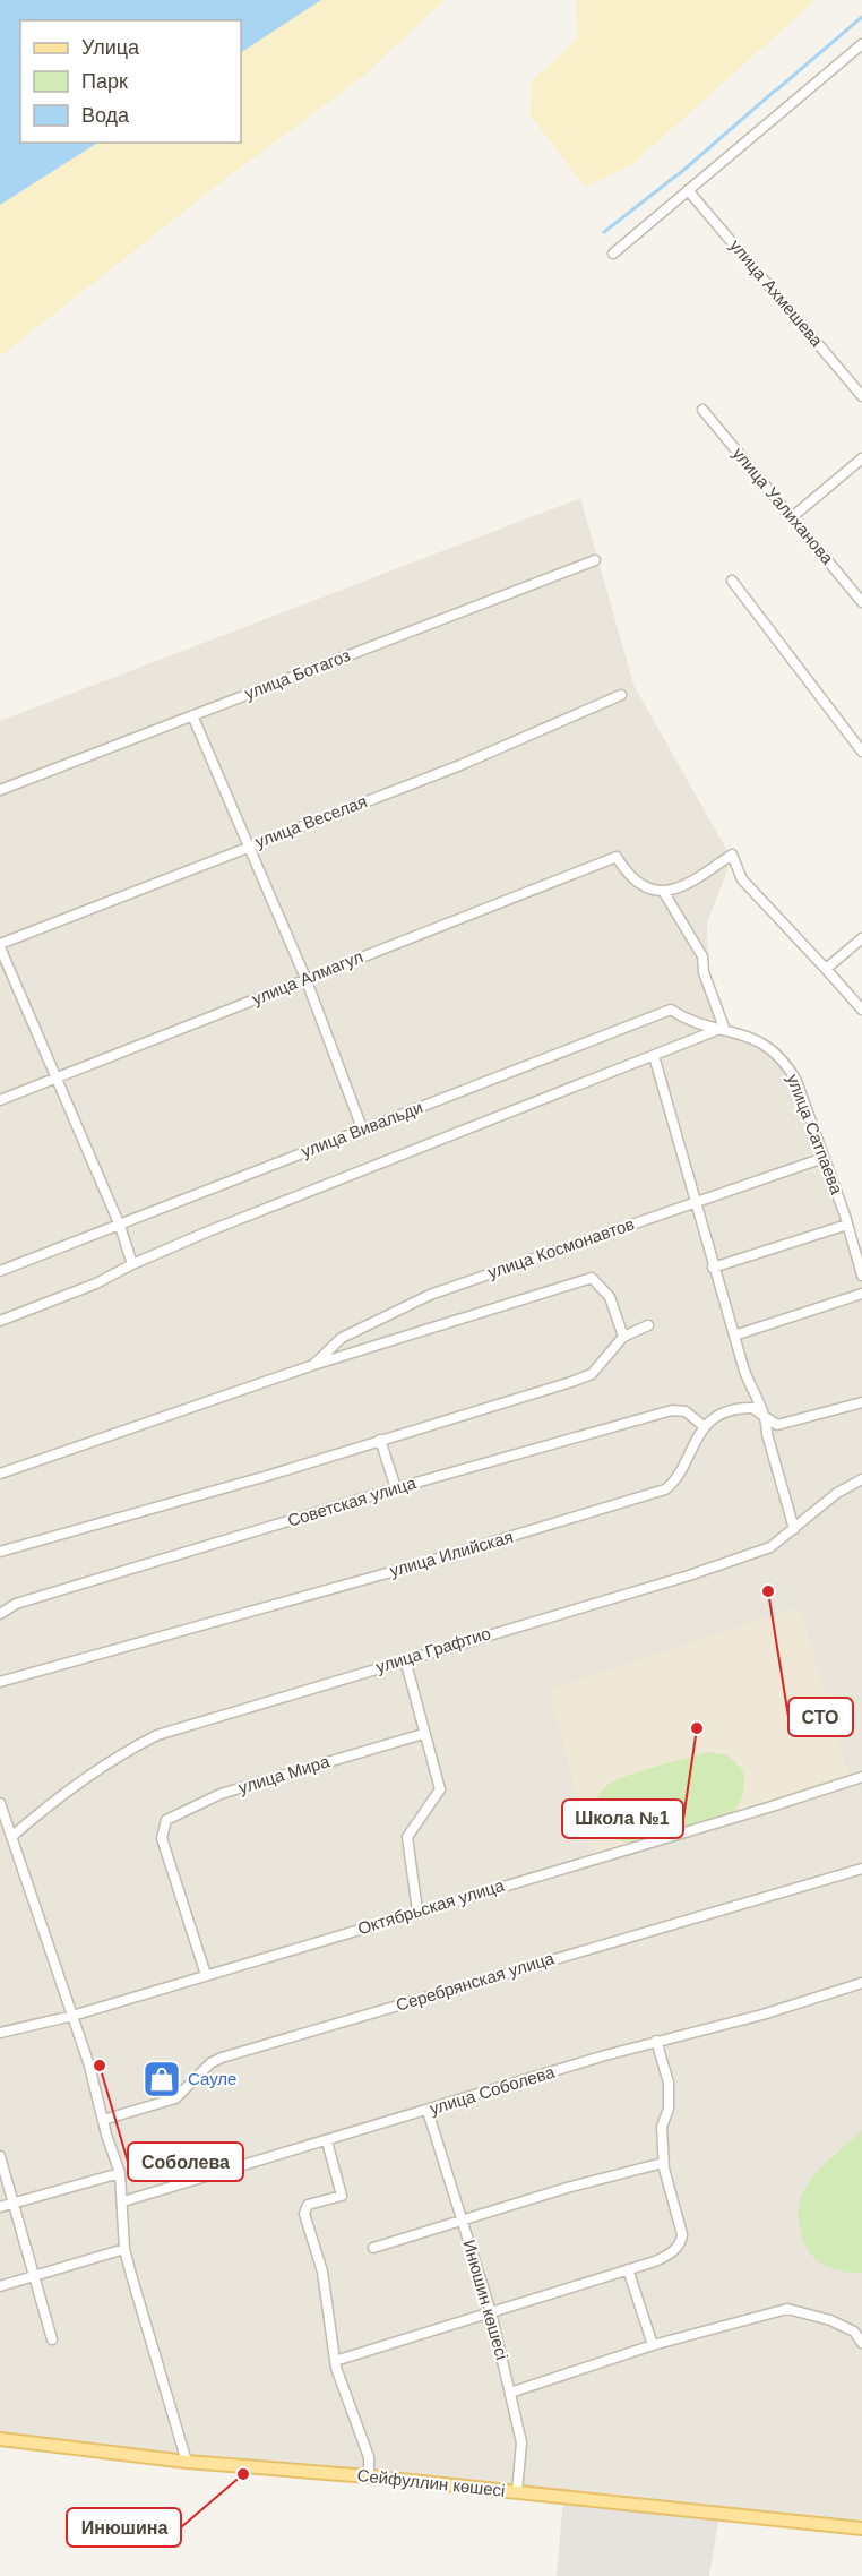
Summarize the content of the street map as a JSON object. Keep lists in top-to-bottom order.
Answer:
{
  "streets": {
    "main road": ["Сейфуллин көшесі"],
    "street": [
      "улица Ахмешева",
      "улица Уалиханова",
      "улица Ботагоз",
      "улица Веселая",
      "улица Алмагул",
      "улица Вивальди",
      "улица Сатпаева",
      "улица Космонавтов",
      "Советская улица",
      "улица Илийская",
      "улица Графтио",
      "улица Мира",
      "Октябрьская улица",
      "Серебрянская улица",
      "улица Соболева",
      "Инюшин көшесі"
    ]
  },
  "crossings": [
    ["улица Вивальди", "улица Сатпаева"],
    ["улица Сатпаева", "улица Космонавтов"],
    ["Советская улица", "улица Илийская"],
    ["улица Мира", "Октябрьская улица"],
    ["улица Соболева", "Инюшин көшесі"],
    ["Инюшин көшесі", "Сейфуллин көшесі"]
  ],
  "places": {
    "other": [
      "СТО",
      "Школа №1",
      "Соболева",
      "Инюшина"
    ],
    "shop": ["Сауле"]
  },
  "legend": ["Улица", "Парк", "Вода"]
}
